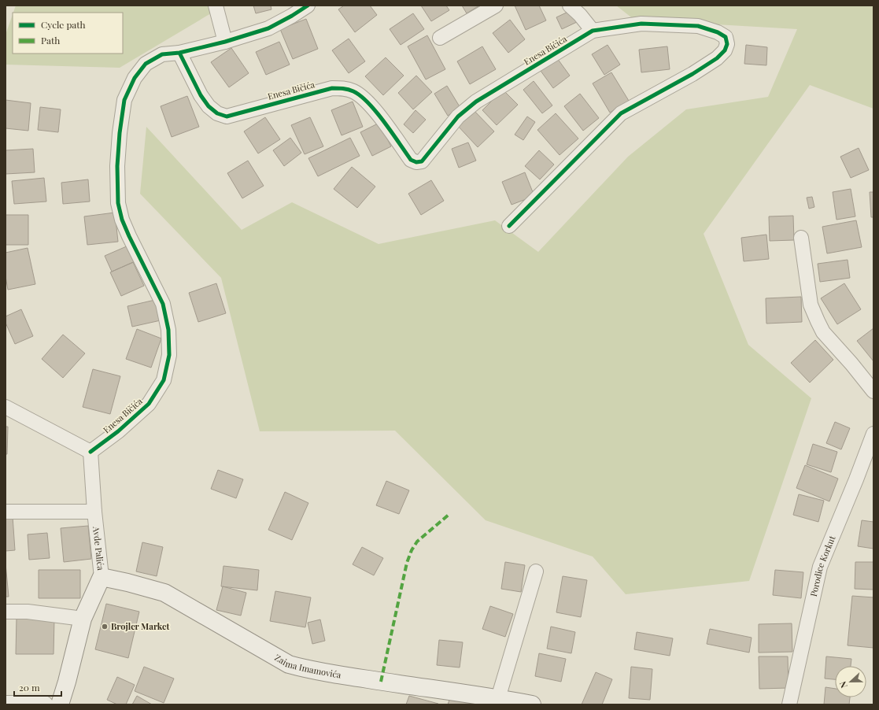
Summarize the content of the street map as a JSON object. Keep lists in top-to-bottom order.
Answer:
{
  "streets": {
    "street": [
      "Enesa Bičića",
      "Avde Palića",
      "Porodice Korkut",
      "Zaima Imamovića"
    ]
  },
  "crossings": [
    ["Enesa Bičića", "Avde Palića"],
    ["Avde Palića", "Zaima Imamovića"]
  ],
  "places": ["Brojler Market"],
  "legend": ["Cycle path", "Path"],
  "scale_bar": "20 m",
  "north": "left"
}
